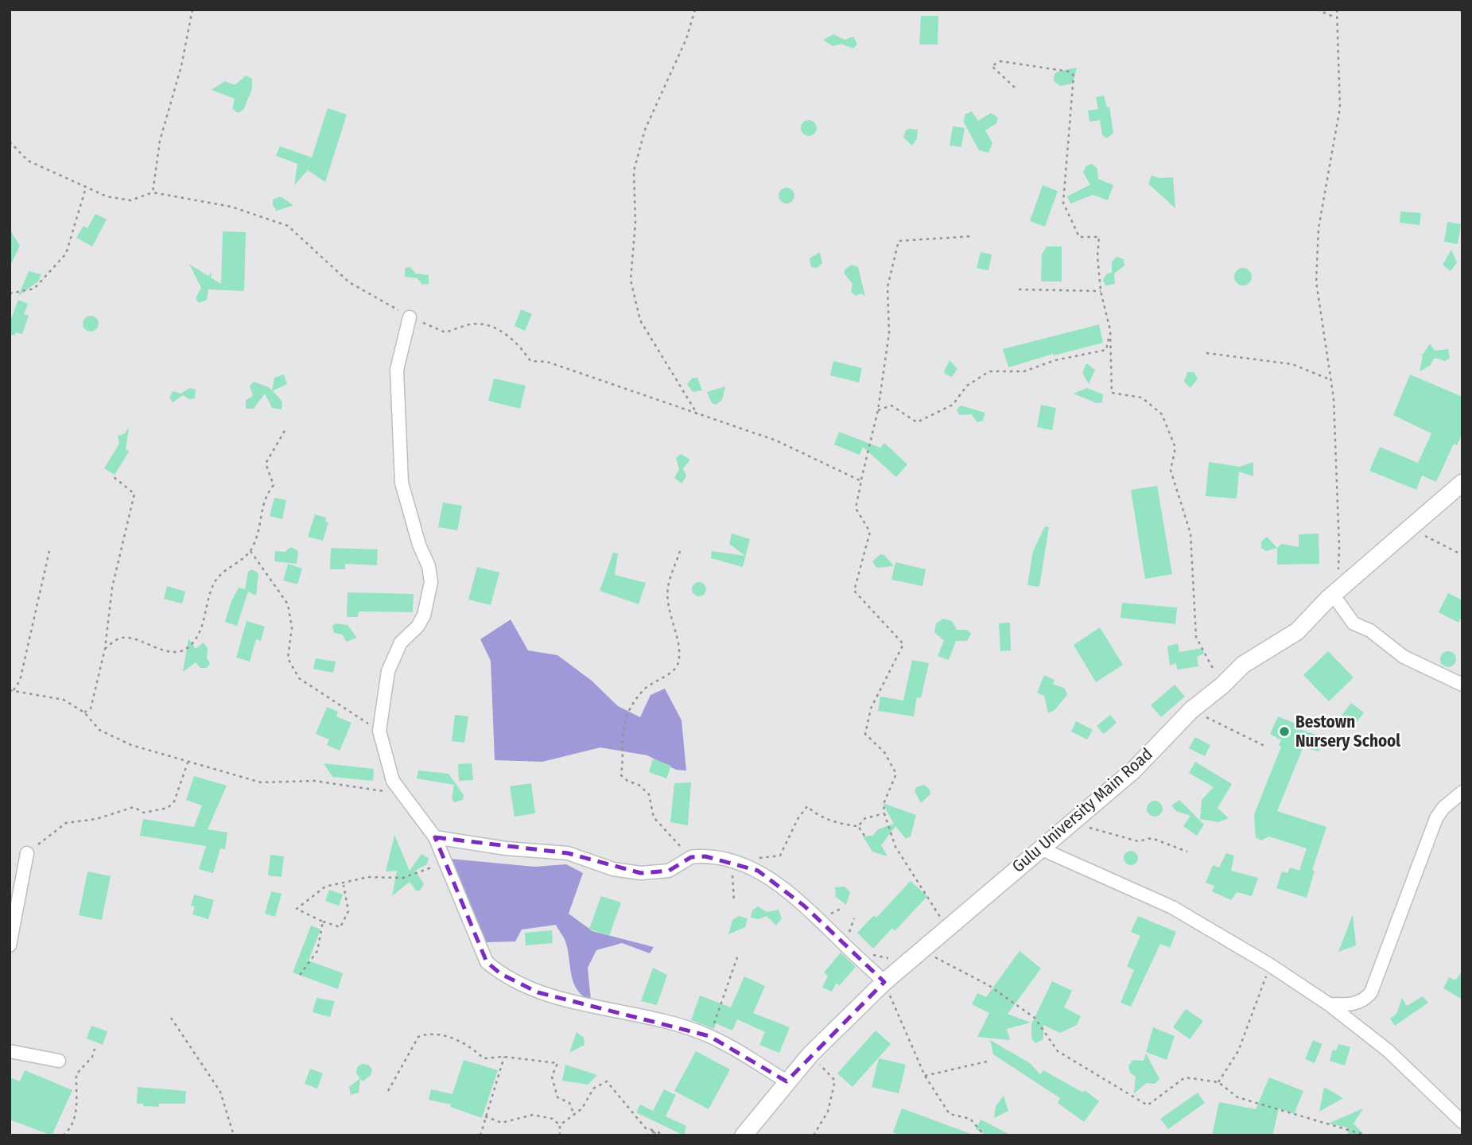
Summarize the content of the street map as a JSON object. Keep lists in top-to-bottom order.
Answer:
{
  "streets": {
    "street": ["Gulu University Main Road"]
  },
  "places": ["Bestown Nursery School"]
}
